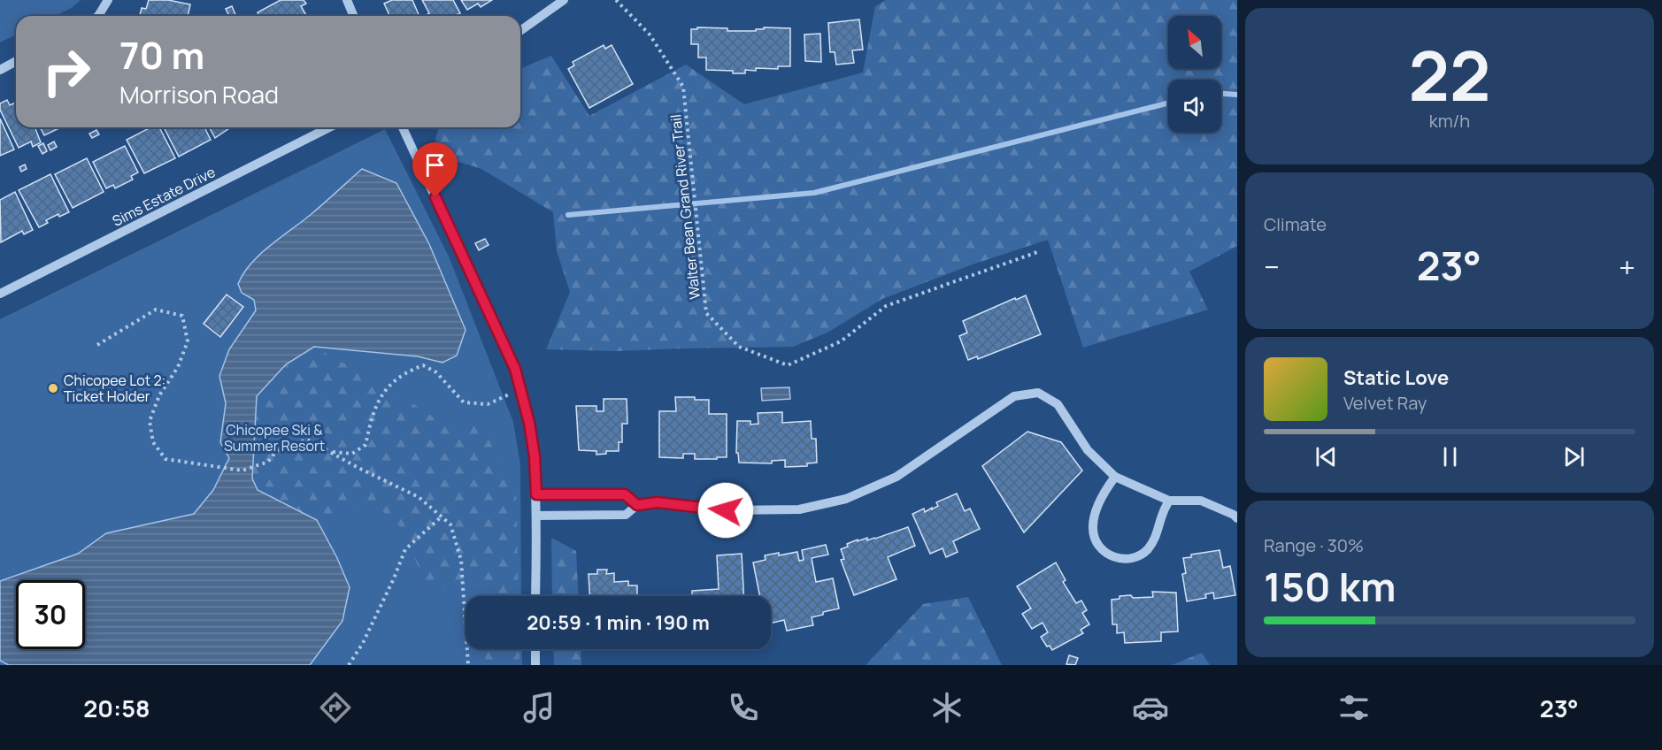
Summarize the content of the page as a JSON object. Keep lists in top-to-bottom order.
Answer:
{
  "streets": {
    "street": ["Sims Estate Drive"],
    "path": ["Walter Bean Grand River Trail"]
  },
  "parks": ["Chicopee Ski & Summer Resort"],
  "places": ["Chicopee Lot 2: Ticket Holder"],
  "north": "top left",
  "page": {
    "tile": [
      ["22", "km/h"],
      "Climate",
      ["Range · 30%", "150 km"]
    ],
    "turn": ["70 m", "Morrison Road"],
    "heat": ["−", "23°", "+"],
    "song": ["Static Love", "Velvet Ray"],
    "limit": "30",
    "trip": "20:59 · 1 min · 190 m",
    "tabs": ["20:58", "23°"]
  }
}
